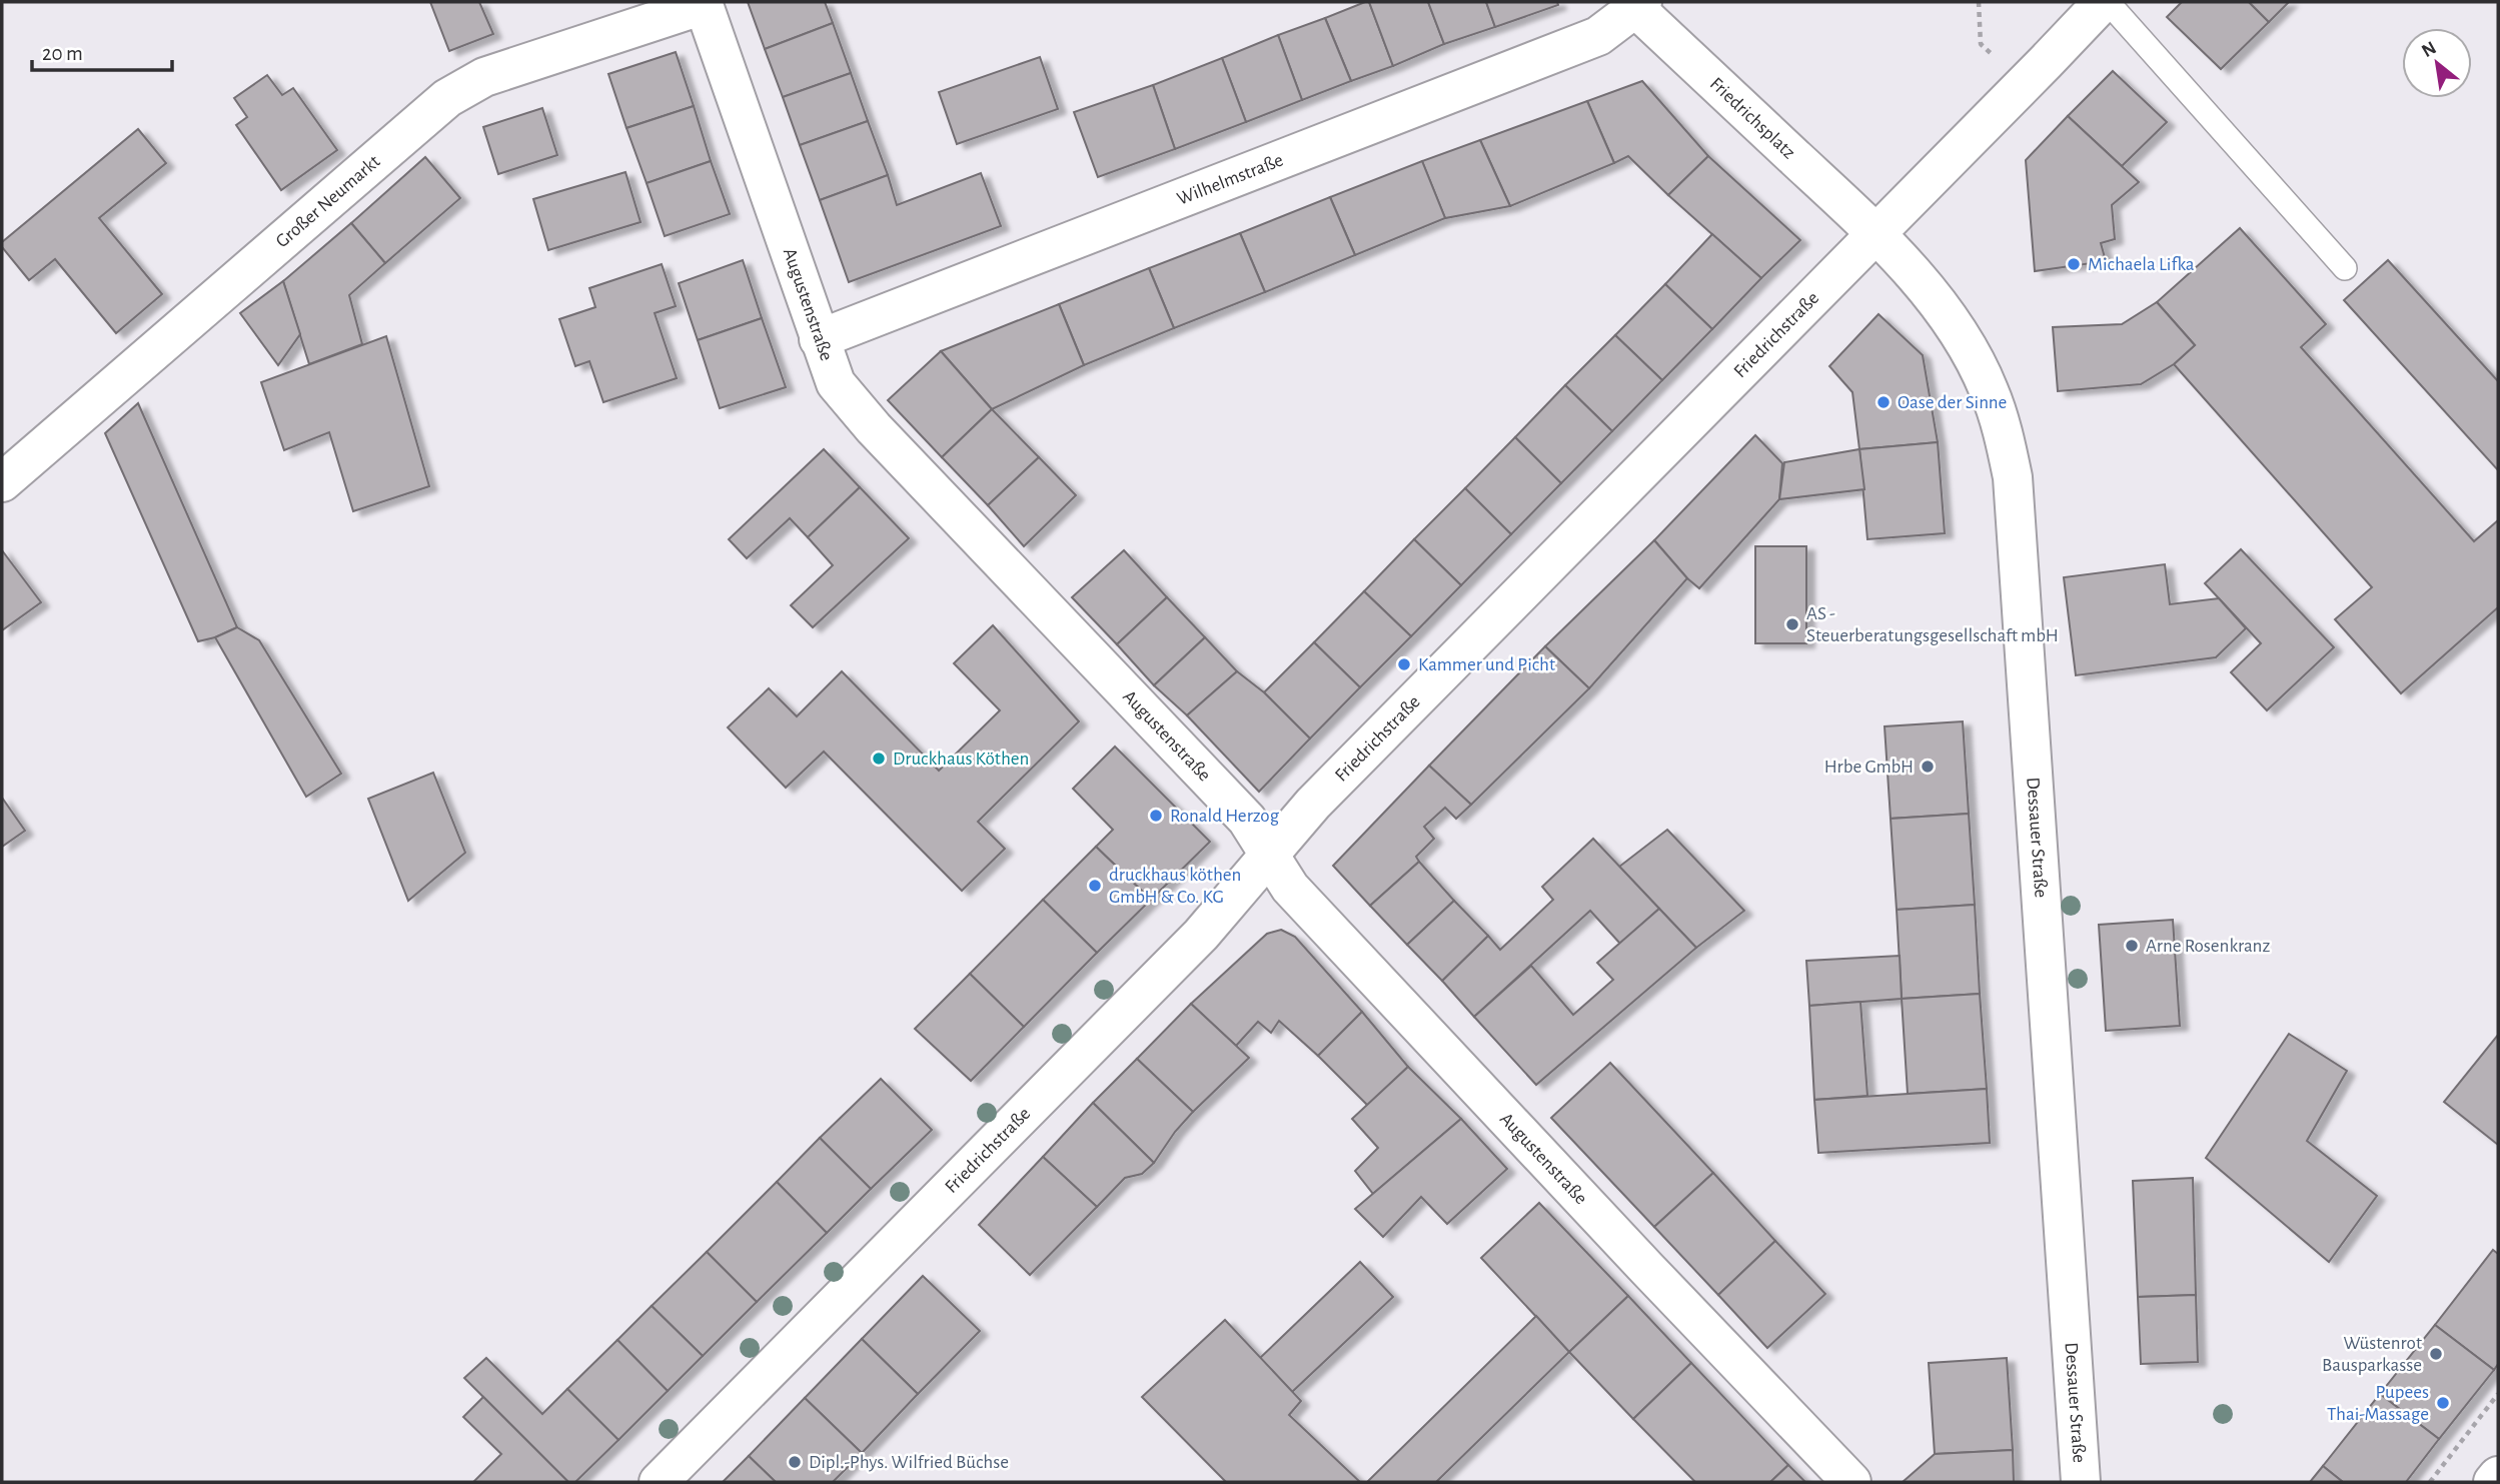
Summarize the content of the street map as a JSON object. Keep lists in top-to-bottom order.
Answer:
{
  "streets": {
    "street": [
      "Friedrichsplatz",
      "Wilhelmstraße",
      "Großer Neumarkt",
      "Augustenstraße",
      "Friedrichstraße",
      "Dessauer Straße"
    ]
  },
  "crossings": [
    ["Friedrichsplatz", "Wilhelmstraße"],
    ["Friedrichsplatz", "Friedrichstraße"],
    ["Friedrichsplatz", "Dessauer Straße"],
    ["Wilhelmstraße", "Augustenstraße"],
    ["Großer Neumarkt", "Augustenstraße"],
    ["Augustenstraße", "Friedrichstraße"],
    ["Friedrichstraße", "Dessauer Straße"]
  ],
  "places": [
    "Michaela Lifka",
    "Oase der Sinne",
    "AS - Steuerberatungsgesellschaft mbH",
    "Kammer und Picht",
    "Druckhaus Köthen",
    "Hrbe GmbH",
    "Ronald Herzog",
    "druckhaus köthen GmbH & Co. KG",
    "Arne Rosenkranz",
    "Wüstenrot Bausparkasse",
    "Pupees Thai-Massage",
    "Dipl.-Phys. Wilfried Büchse"
  ],
  "scale_bar": "20 m",
  "north": "top left"
}
